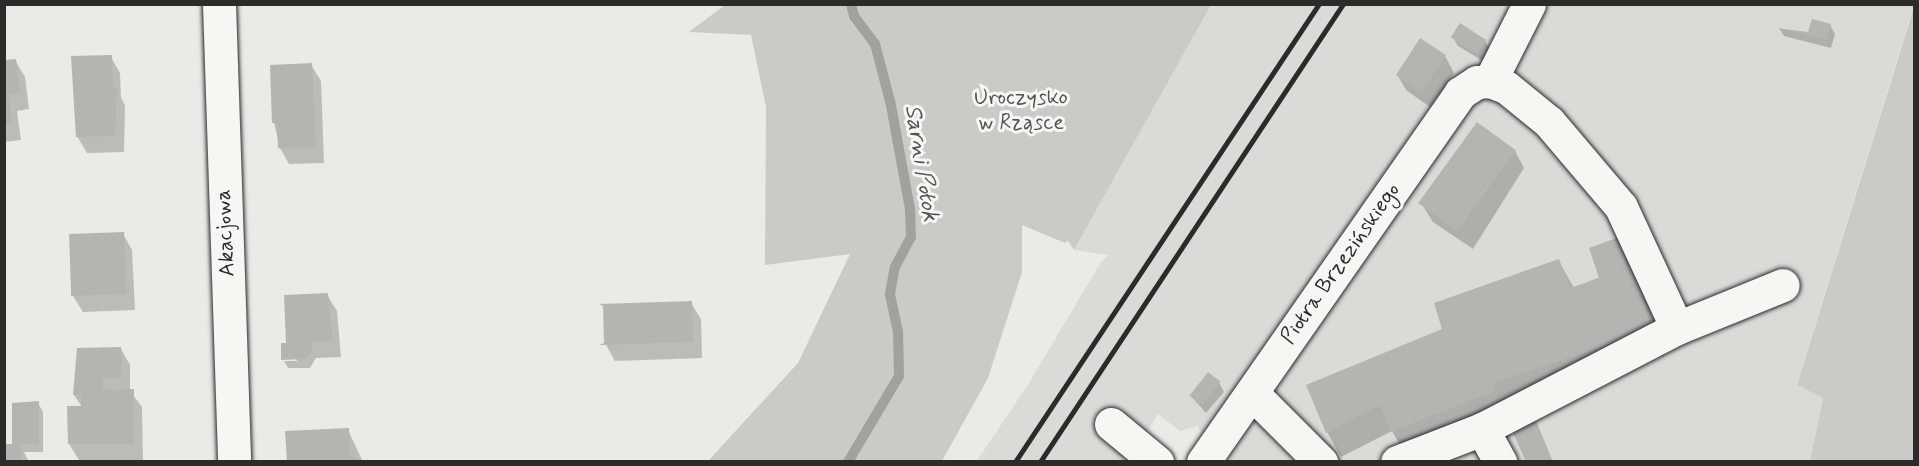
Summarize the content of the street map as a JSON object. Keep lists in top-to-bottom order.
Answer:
{
  "streets": {
    "street": ["Akacjowa", "Piotra Brzezińskiego"]
  },
  "water": ["Sarni Potok"],
  "parks": ["Uroczysko w Rząsce"]
}
